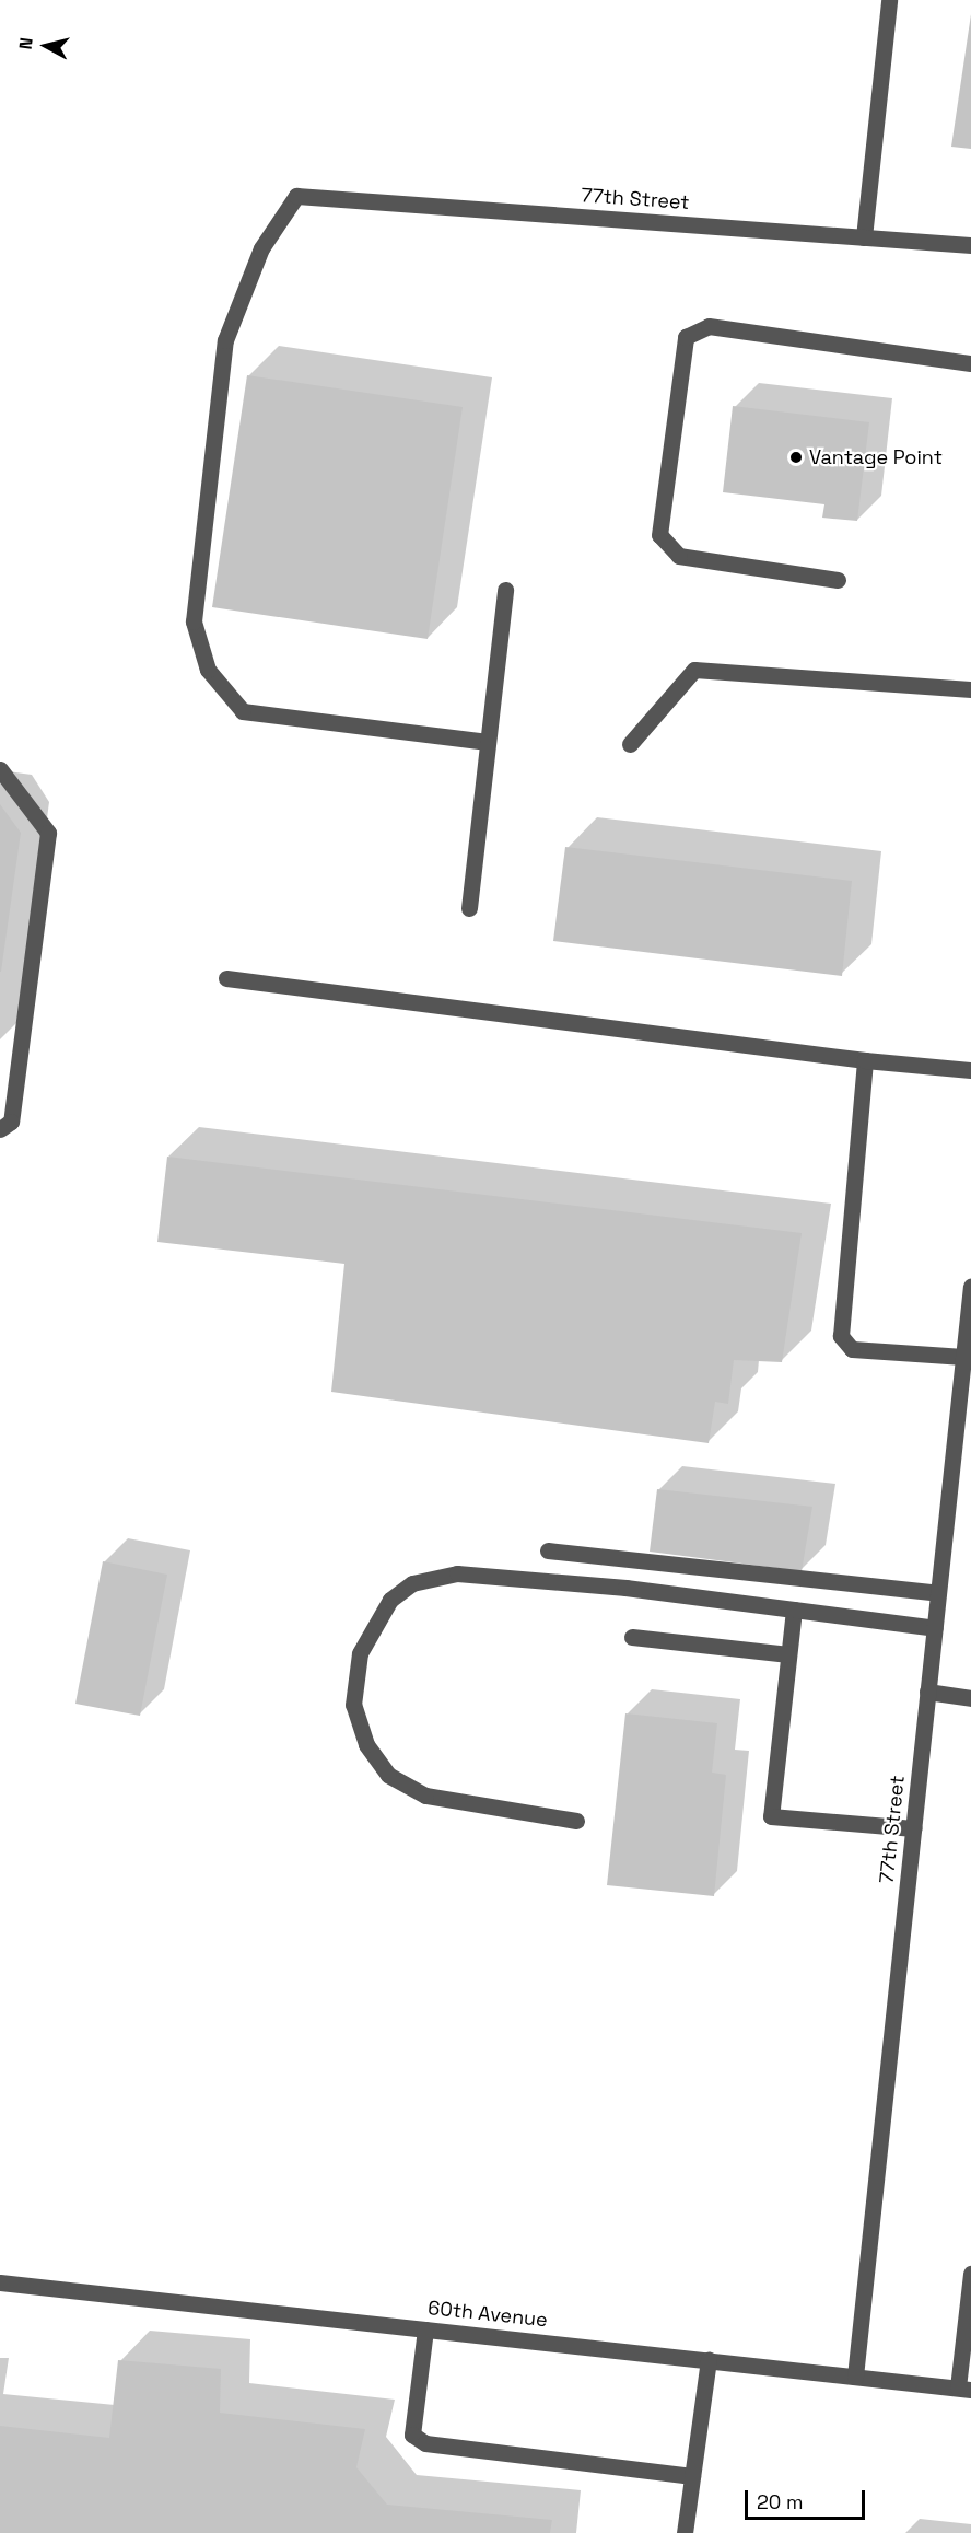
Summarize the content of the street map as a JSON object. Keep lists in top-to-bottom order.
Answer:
{
  "streets": {
    "street": ["77th Street", "60th Avenue"]
  },
  "crossings": [
    ["77th Street", "60th Avenue"]
  ],
  "places": ["Vantage Point"],
  "scale_bar": "20 m",
  "north": "left"
}
